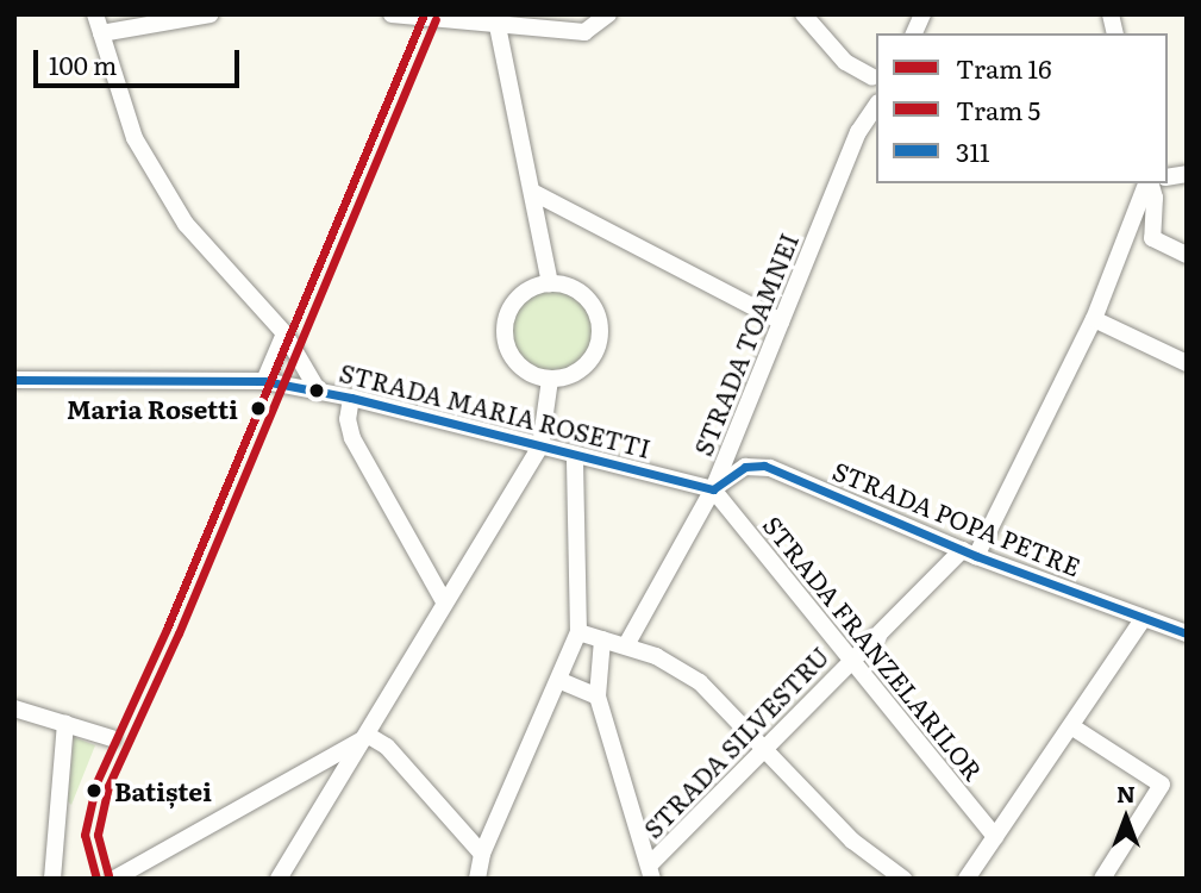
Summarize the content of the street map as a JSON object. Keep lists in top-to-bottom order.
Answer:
{
  "streets": {
    "street": [
      "STRADA TOAMNEI",
      "STRADA MARIA ROSETTI",
      "STRADA POPA PETRE",
      "STRADA FRANZELARILOR",
      "STRADA SILVESTRU"
    ]
  },
  "crossings": [
    ["STRADA TOAMNEI", "STRADA MARIA ROSETTI"],
    ["STRADA TOAMNEI", "STRADA POPA PETRE"],
    ["STRADA TOAMNEI", "STRADA FRANZELARILOR"],
    ["STRADA MARIA ROSETTI", "STRADA POPA PETRE"],
    ["STRADA MARIA ROSETTI", "STRADA FRANZELARILOR"],
    ["STRADA POPA PETRE", "STRADA FRANZELARILOR"],
    ["STRADA POPA PETRE", "STRADA SILVESTRU"],
    ["STRADA FRANZELARILOR", "STRADA SILVESTRU"]
  ],
  "places": ["Maria Rosetti", "Batiștei"],
  "lines": ["tram line 16", "tram line 5", "transit line 311"],
  "legend": ["Tram 16", "Tram 5", "311"],
  "scale_bar": "100 m",
  "north": "top"
}
